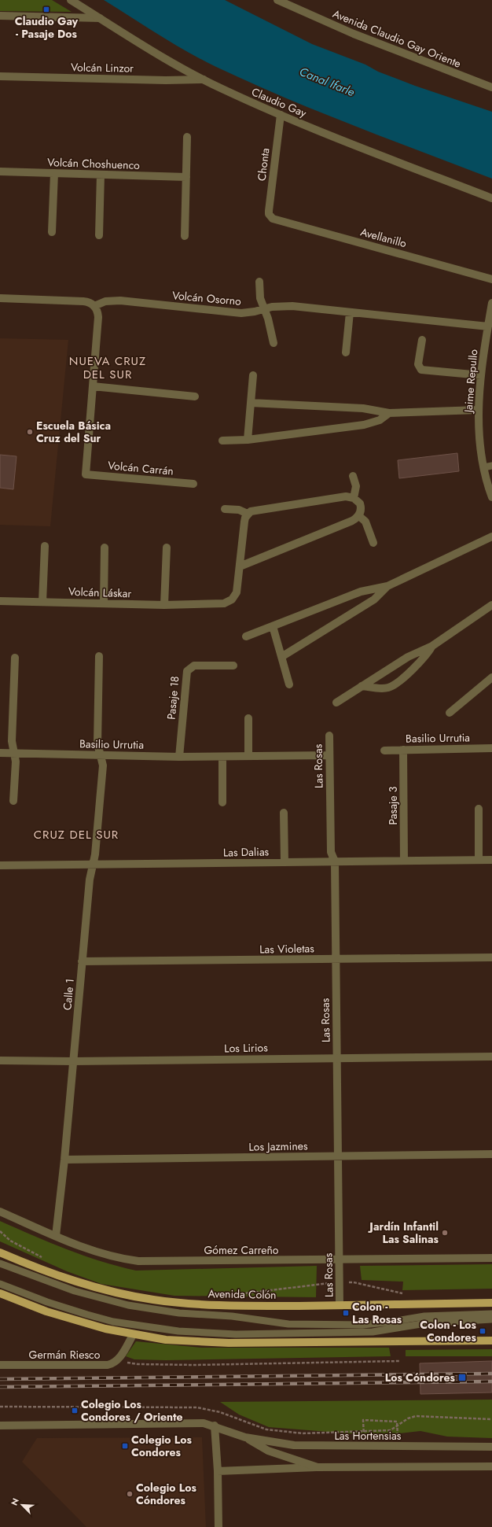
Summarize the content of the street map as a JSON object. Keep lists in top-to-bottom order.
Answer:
{
  "streets": {
    "main road": ["Avenida Colón"],
    "street": [
      "Avenida Claudio Gay Oriente",
      "Volcán Linzor",
      "Claudio Gay",
      "Volcán Choshuenco",
      "Chonta",
      "Avellanillo",
      "Volcán Osorno",
      "Jaime Repullo",
      "Volcán Carrán",
      "Volcán Láskar",
      "Pasaje 18",
      "Basilio Urrutia",
      "Las Rosas",
      "Pasaje 3",
      "Las Dalias",
      "Las Violetas",
      "Calle 1",
      "Los Lirios",
      "Los Jazmines",
      "Gómez Carreño",
      "Germán Riesco",
      "Las Hortensias"
    ]
  },
  "crossings": [
    ["Volcán Linzor", "Claudio Gay"],
    ["Claudio Gay", "Chonta"],
    ["Chonta", "Avellanillo"],
    ["Volcán Osorno", "Jaime Repullo"],
    ["Pasaje 18", "Basilio Urrutia"],
    ["Basilio Urrutia", "Las Rosas"],
    ["Basilio Urrutia", "Pasaje 3"],
    ["Basilio Urrutia", "Calle 1"],
    ["Las Rosas", "Las Dalias"],
    ["Las Rosas", "Las Violetas"],
    ["Las Rosas", "Los Lirios"],
    ["Las Rosas", "Los Jazmines"],
    ["Las Rosas", "Gómez Carreño"],
    ["Las Rosas", "Avenida Colón"],
    ["Pasaje 3", "Las Dalias"],
    ["Las Dalias", "Calle 1"],
    ["Las Violetas", "Calle 1"],
    ["Calle 1", "Los Lirios"],
    ["Calle 1", "Los Jazmines"],
    ["Calle 1", "Gómez Carreño"]
  ],
  "districts": ["NUEVA CRUZ DEL SUR", "CRUZ DEL SUR"],
  "water": ["Canal Ifarle"],
  "places": {
    "transit": [
      "Claudio Gay - Pasaje Dos",
      "Colon - Las Rosas",
      "Colon - Los Condores",
      "Los Cóndores",
      "Colegio Los Condores / Oriente",
      "Colegio Los Condores"
    ],
    "other": ["Escuela Básica Cruz del Sur", "Jardín Infantil Las Salinas", "Colegio Los Cóndores"]
  },
  "north": "top left"
}
